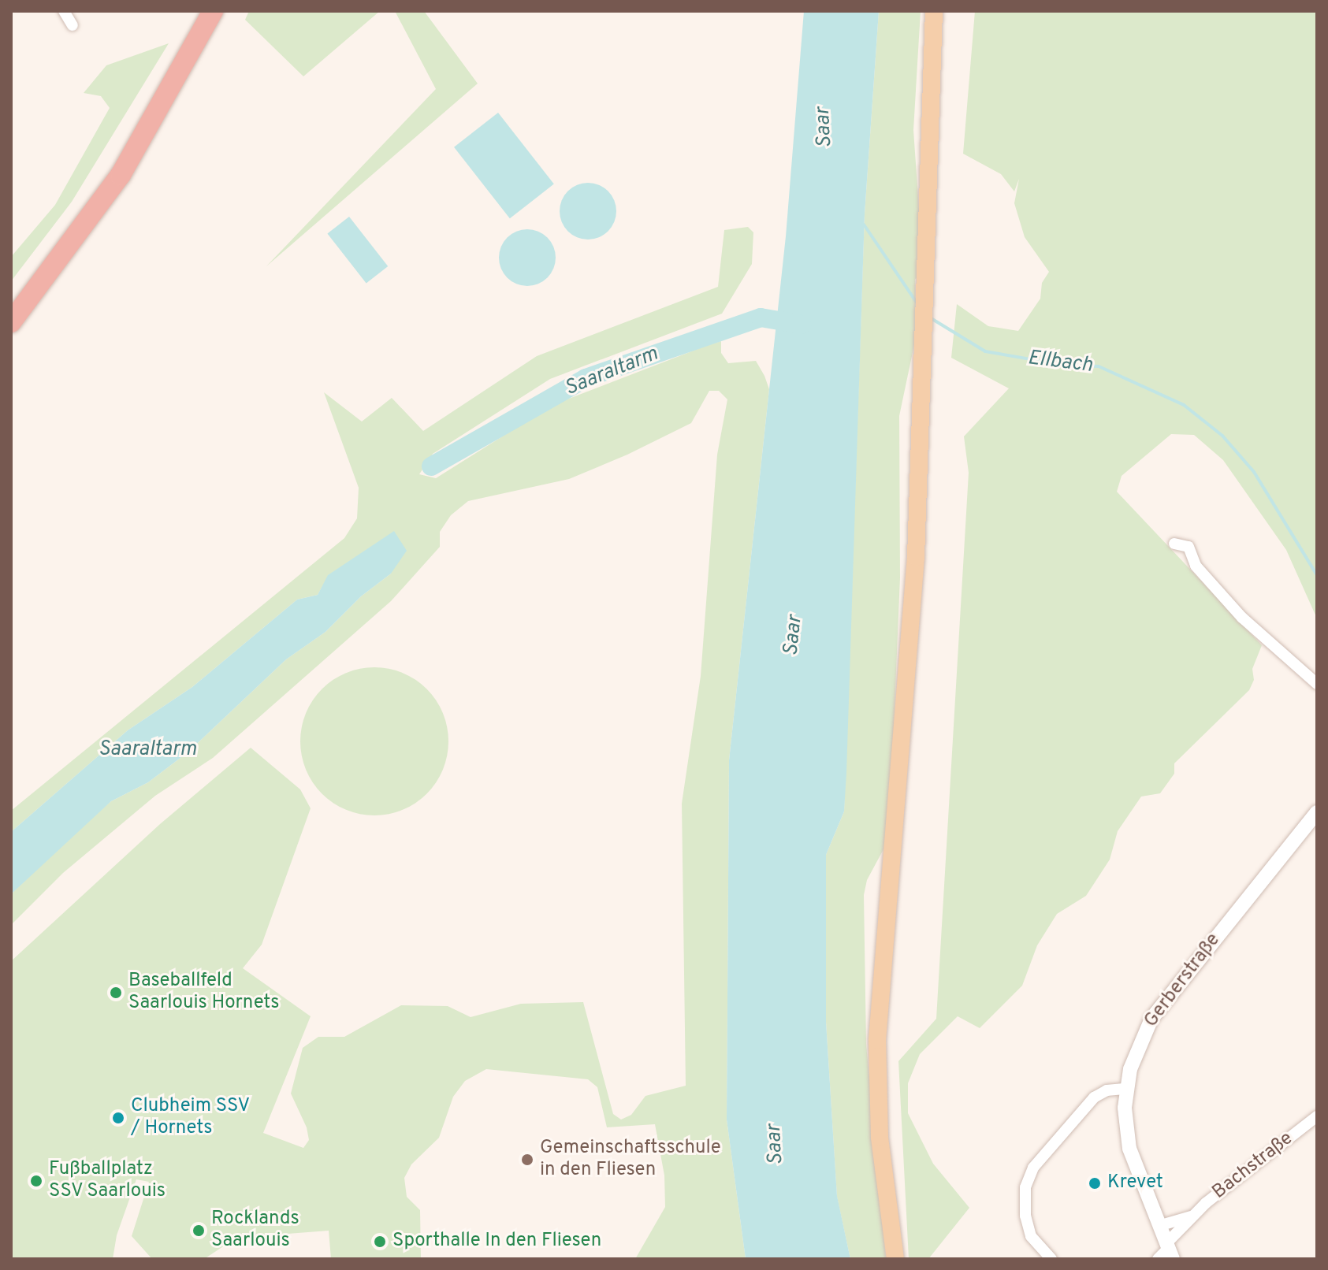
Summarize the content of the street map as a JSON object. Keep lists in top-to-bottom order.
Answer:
{
  "streets": {
    "street": ["Gerberstraße", "Bachstraße"]
  },
  "crossings": [
    ["Gerberstraße", "Bachstraße"]
  ],
  "water": ["Saar", "Ellbach", "Saaraltarm"],
  "places": [
    "Baseballfeld Saarlouis Hornets",
    "Clubheim SSV / Hornets",
    "Gemeinschaftsschule in den Fliesen",
    "Fußballplatz SSV Saarlouis",
    "Krevet",
    "Rocklands Saarlouis",
    "Sporthalle In den Fliesen"
  ]
}
